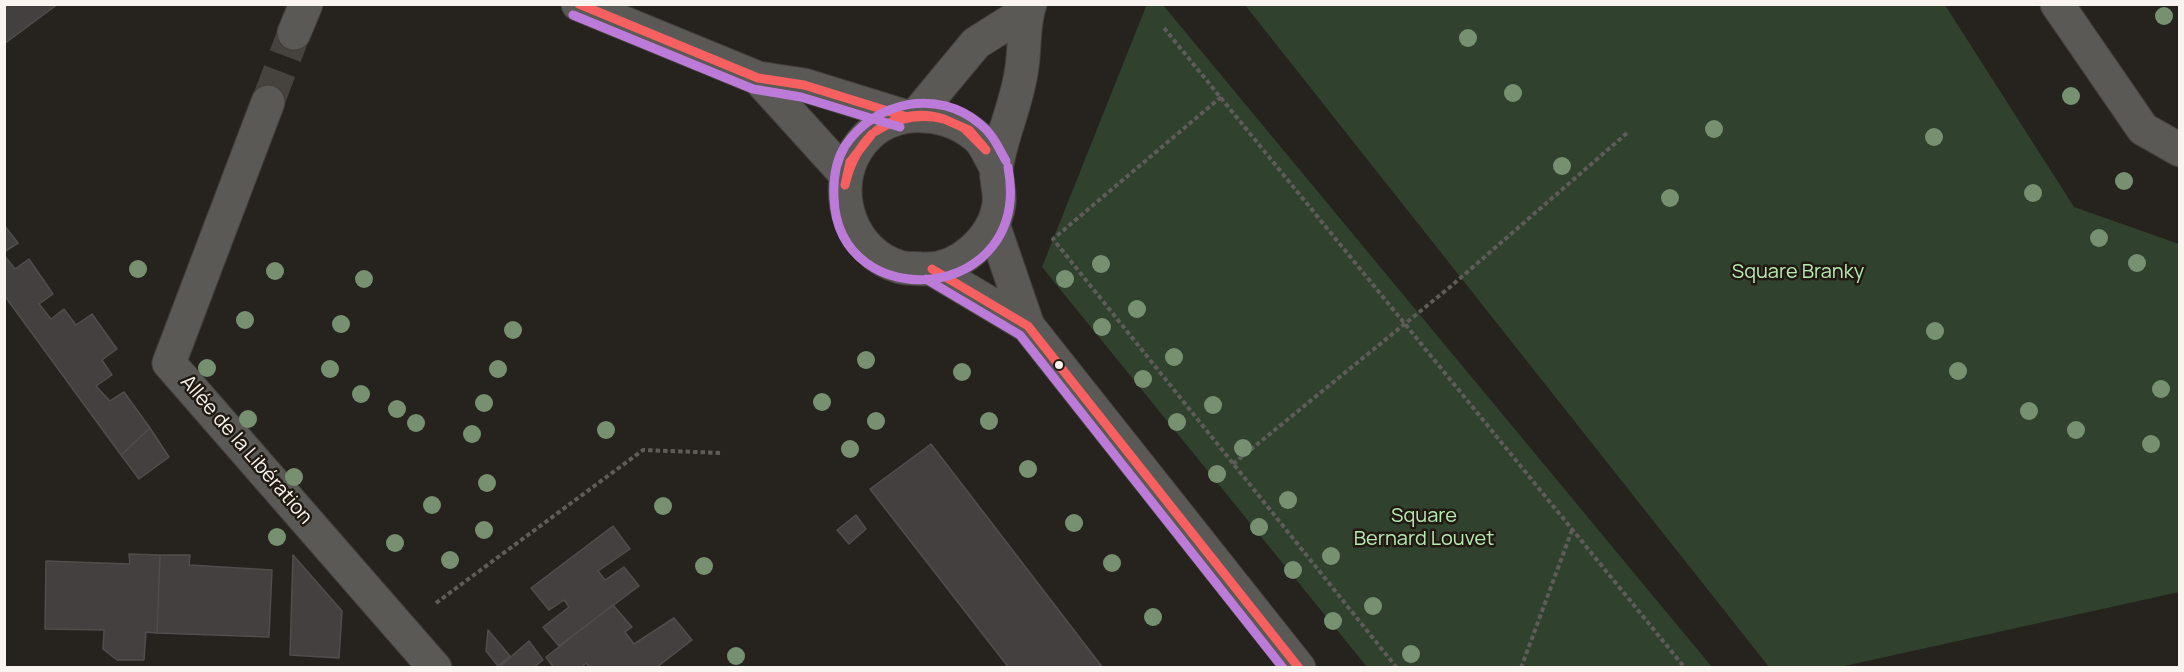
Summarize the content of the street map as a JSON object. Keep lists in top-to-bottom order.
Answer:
{
  "streets": {
    "street": ["Allée de la Libération"]
  },
  "parks": ["Square Branky", "Square Bernard Louvet"]
}
